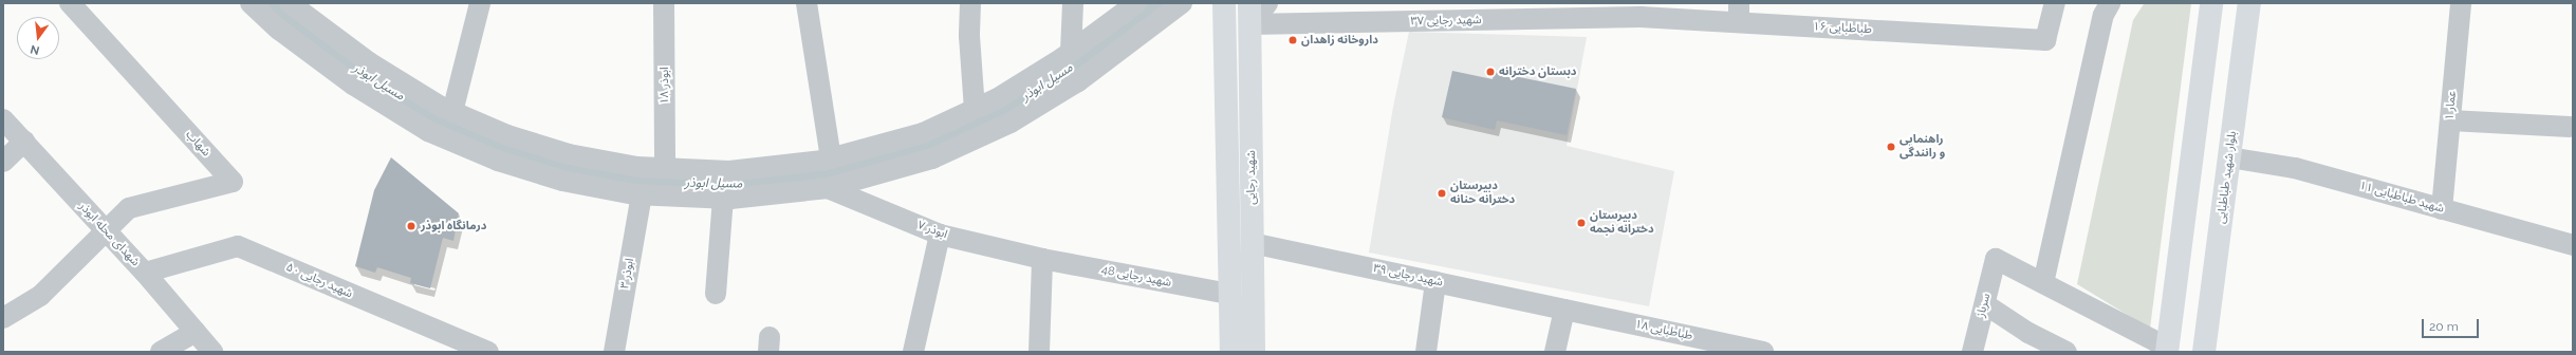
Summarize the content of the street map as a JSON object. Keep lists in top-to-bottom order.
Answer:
{
  "streets": {
    "main road": ["شهید رجایی", "بلوار شهید طباطبایی"],
    "street": [
      "شهید رجایی ۳۷",
      "طباطبایی ۱۶",
      "ابوذر ۱۸",
      "عمار ۱",
      "شهاب",
      "شهید طباطبایی ۱۱",
      "ابوذر ۷",
      "شهدای محله ابوذر",
      "ابوذر ۳",
      "شهید رجایی ۳۹",
      "شهید رجایی 48",
      "شهید رجایی ۵۰",
      "سرباز",
      "طباطبایی ۱۸"
    ]
  },
  "crossings": [
    ["شهید رجایی ۳۷", "طباطبایی ۱۶"],
    ["شهید رجایی ۳۷", "شهید رجایی"],
    ["عمار ۱", "شهید طباطبایی ۱۱"],
    ["شهاب", "شهدای محله ابوذر"],
    ["شهید رجایی", "شهید رجایی ۳۹"],
    ["شهید رجایی", "شهید رجایی 48"],
    ["بلوار شهید طباطبایی", "شهید طباطبایی ۱۱"],
    ["ابوذر ۷", "شهید رجایی 48"],
    ["شهدای محله ابوذر", "شهید رجایی ۵۰"],
    ["شهید رجایی ۳۹", "طباطبایی ۱۸"]
  ],
  "water": ["مسیل ابوذر"],
  "places": [
    "داروخانه زاهدان",
    "دبستان دخترانه",
    "راهنمایی و رانندگی",
    "دبیرستان دخترانه حنانه",
    "دبیرستان دخترانه نجمه",
    "درمانگاه ابوذر"
  ],
  "scale_bar": "20 m",
  "north": "bottom"
}
